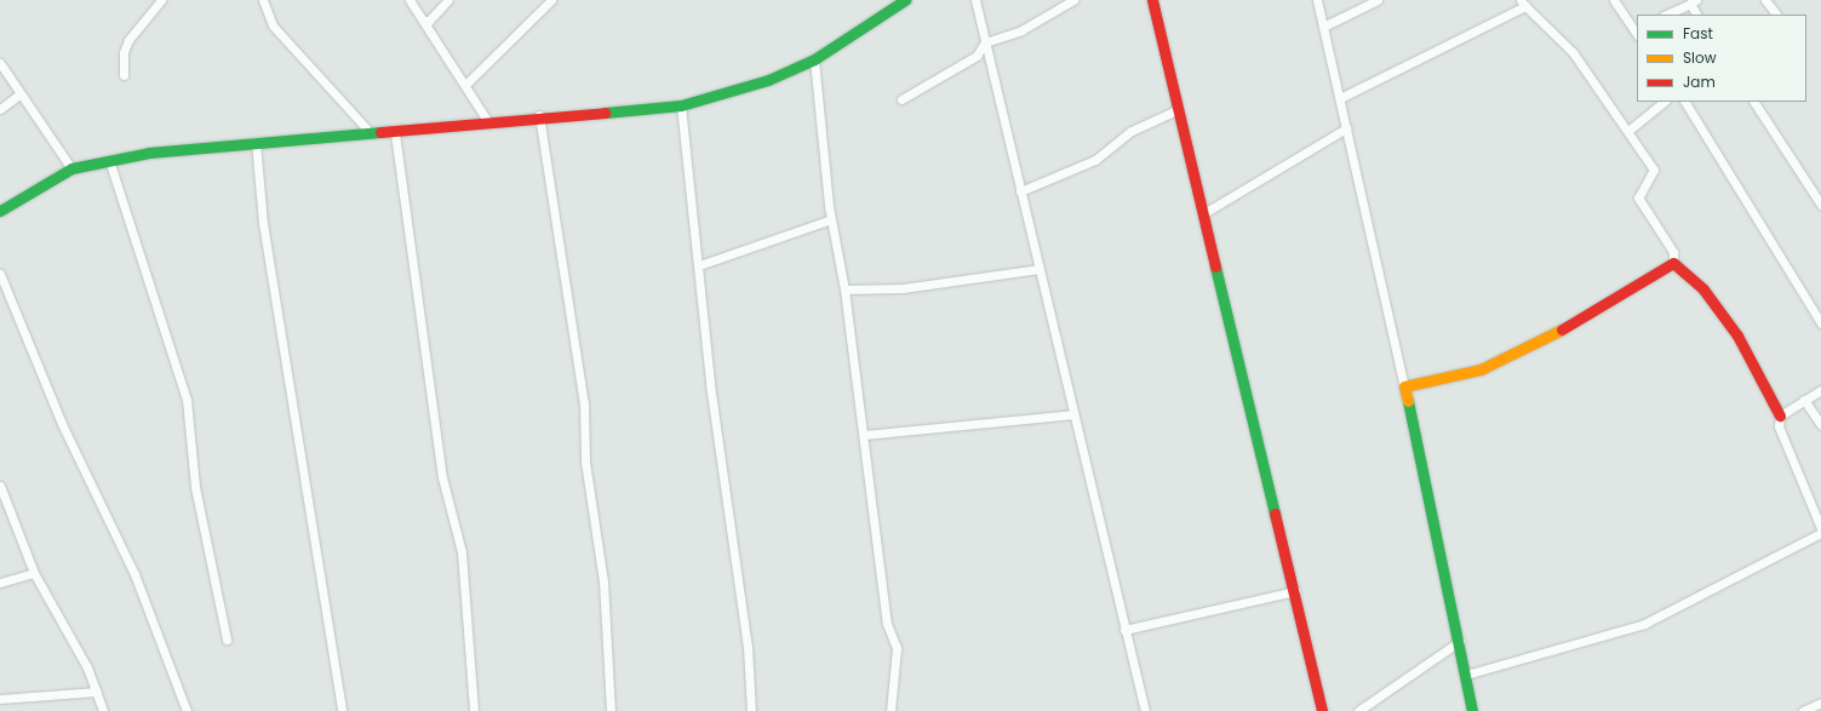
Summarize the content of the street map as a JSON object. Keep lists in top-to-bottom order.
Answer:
{
  "legend": ["Fast", "Slow", "Jam"]
}
